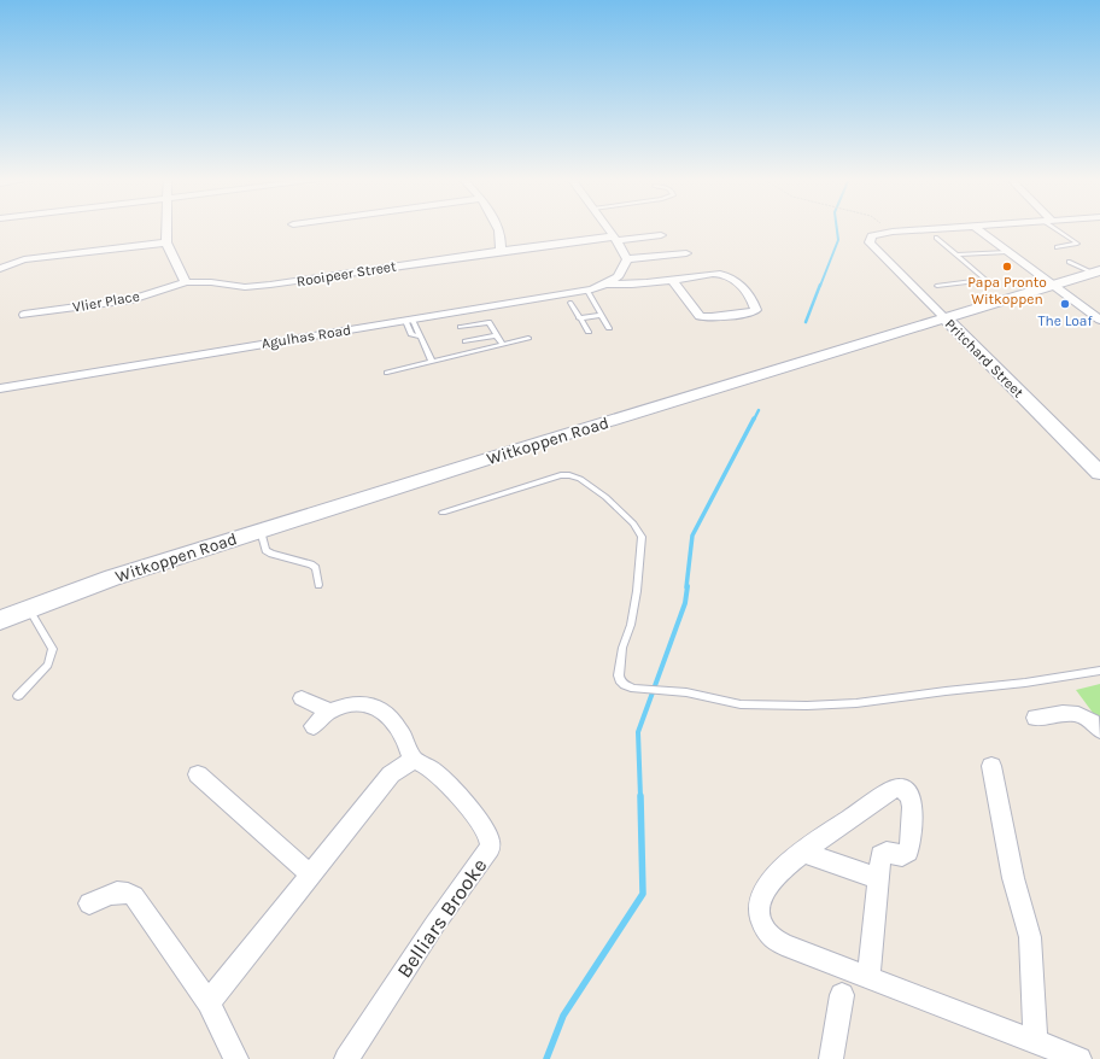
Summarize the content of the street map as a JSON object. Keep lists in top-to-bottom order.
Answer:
{
  "streets": {
    "main road": ["Pritchard Street", "Witkoppen Road"],
    "street": [
      "Rooipeer Street",
      "Vlier Place",
      "Agulhas Road",
      "Belliars Brooke"
    ]
  },
  "crossings": [
    ["Rooipeer Street", "Vlier Place"],
    ["Pritchard Street", "Witkoppen Road"]
  ],
  "places": ["Papa Pronto Witkoppen", "The Loaf"]
}
